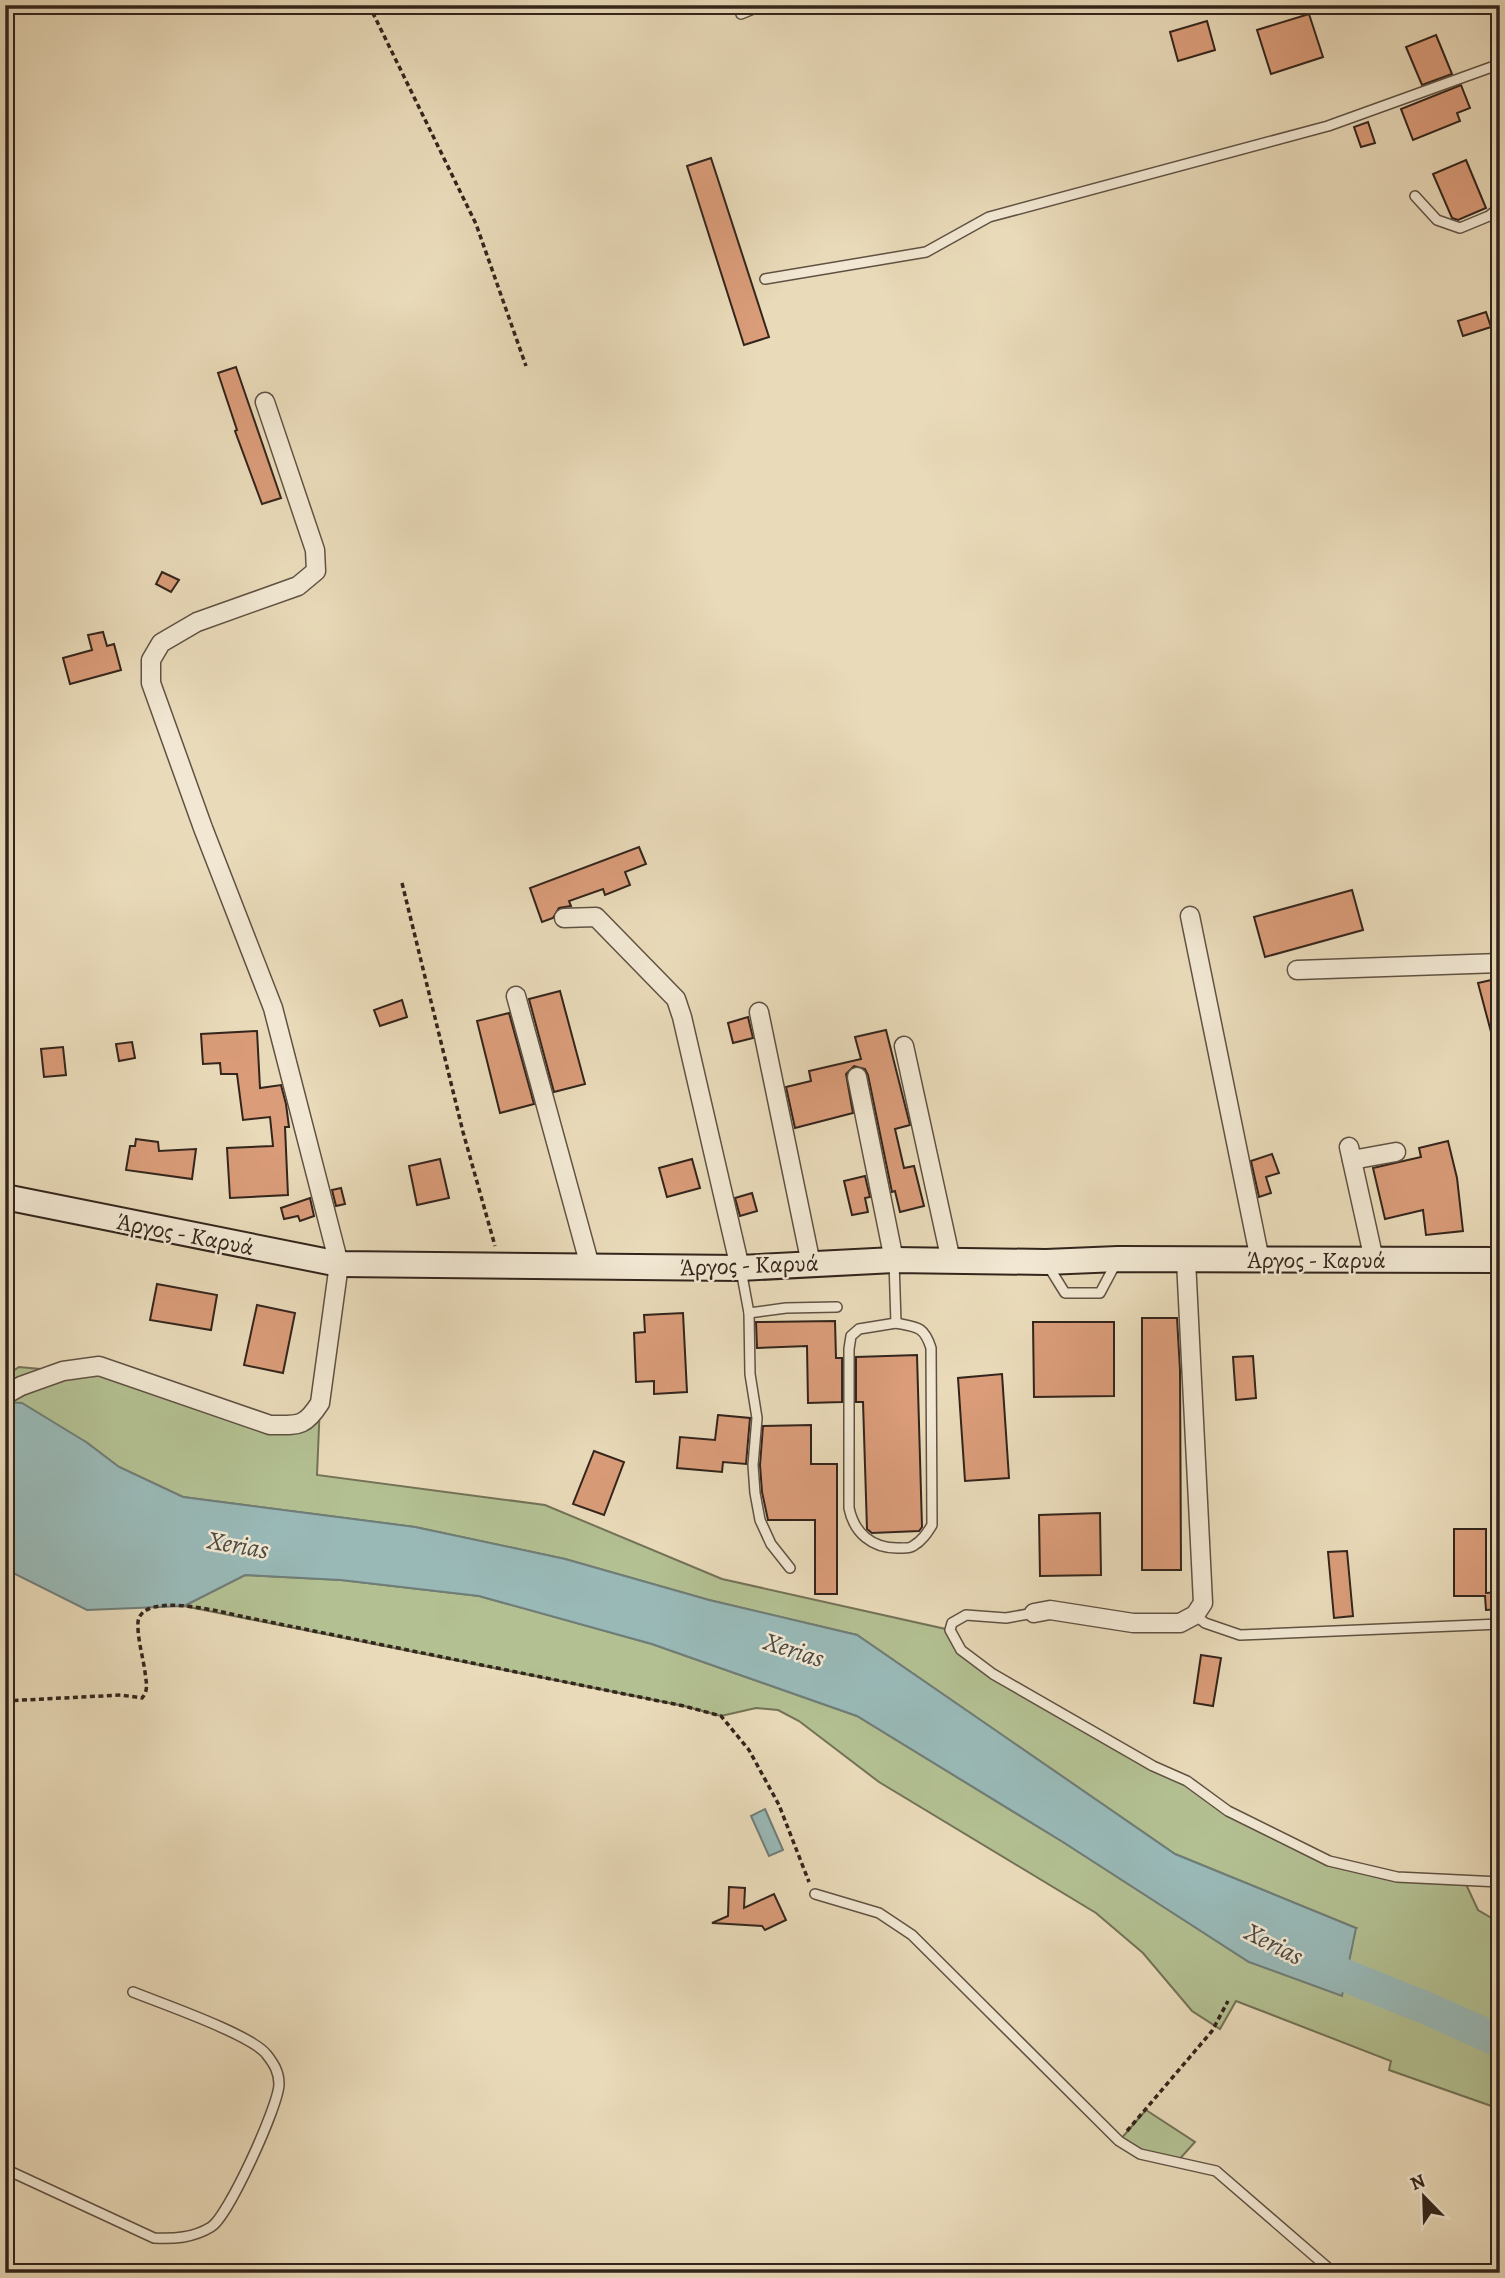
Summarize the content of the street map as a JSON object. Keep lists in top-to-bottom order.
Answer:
{
  "streets": {
    "main road": ["Άργος - Καρυά"]
  },
  "water": ["Xerias"],
  "north": "top left"
}
